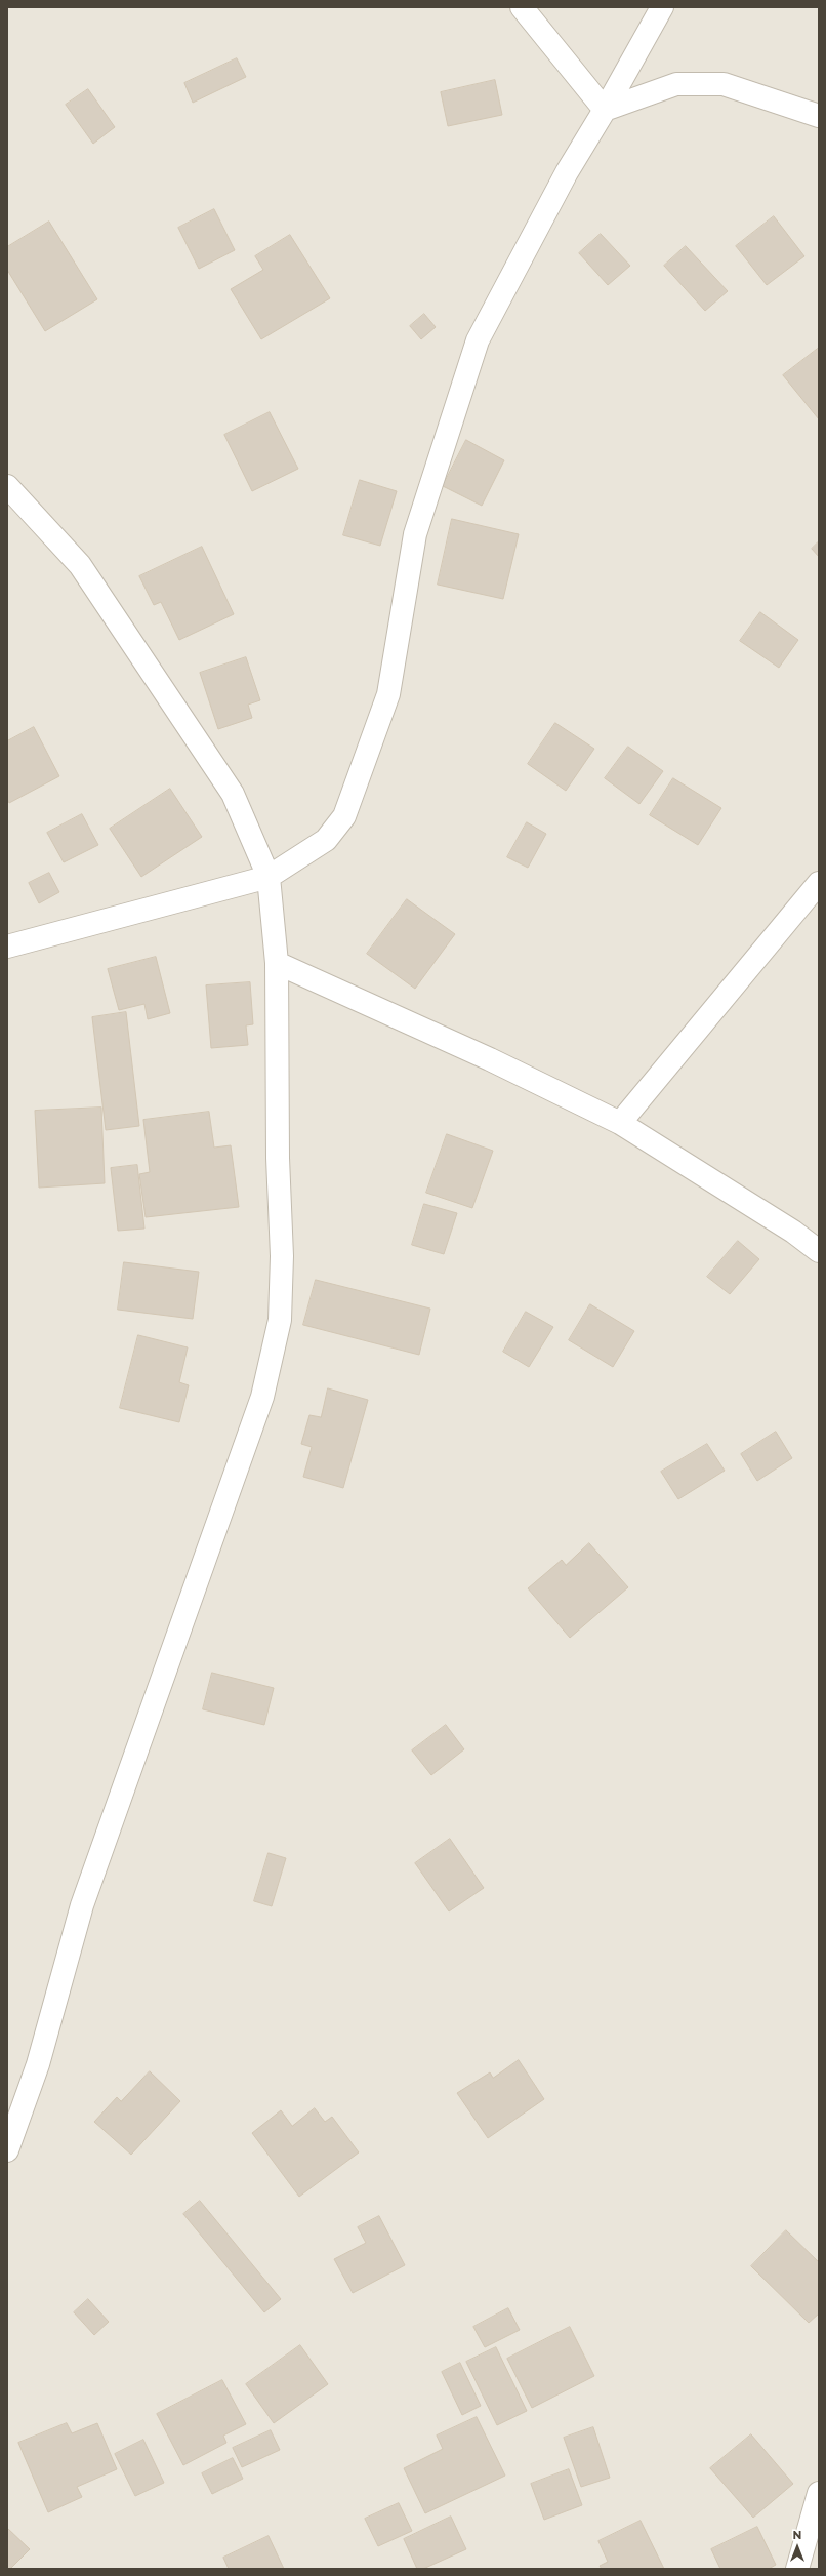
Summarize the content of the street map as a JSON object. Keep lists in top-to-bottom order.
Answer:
{
  "north": "top"
}
